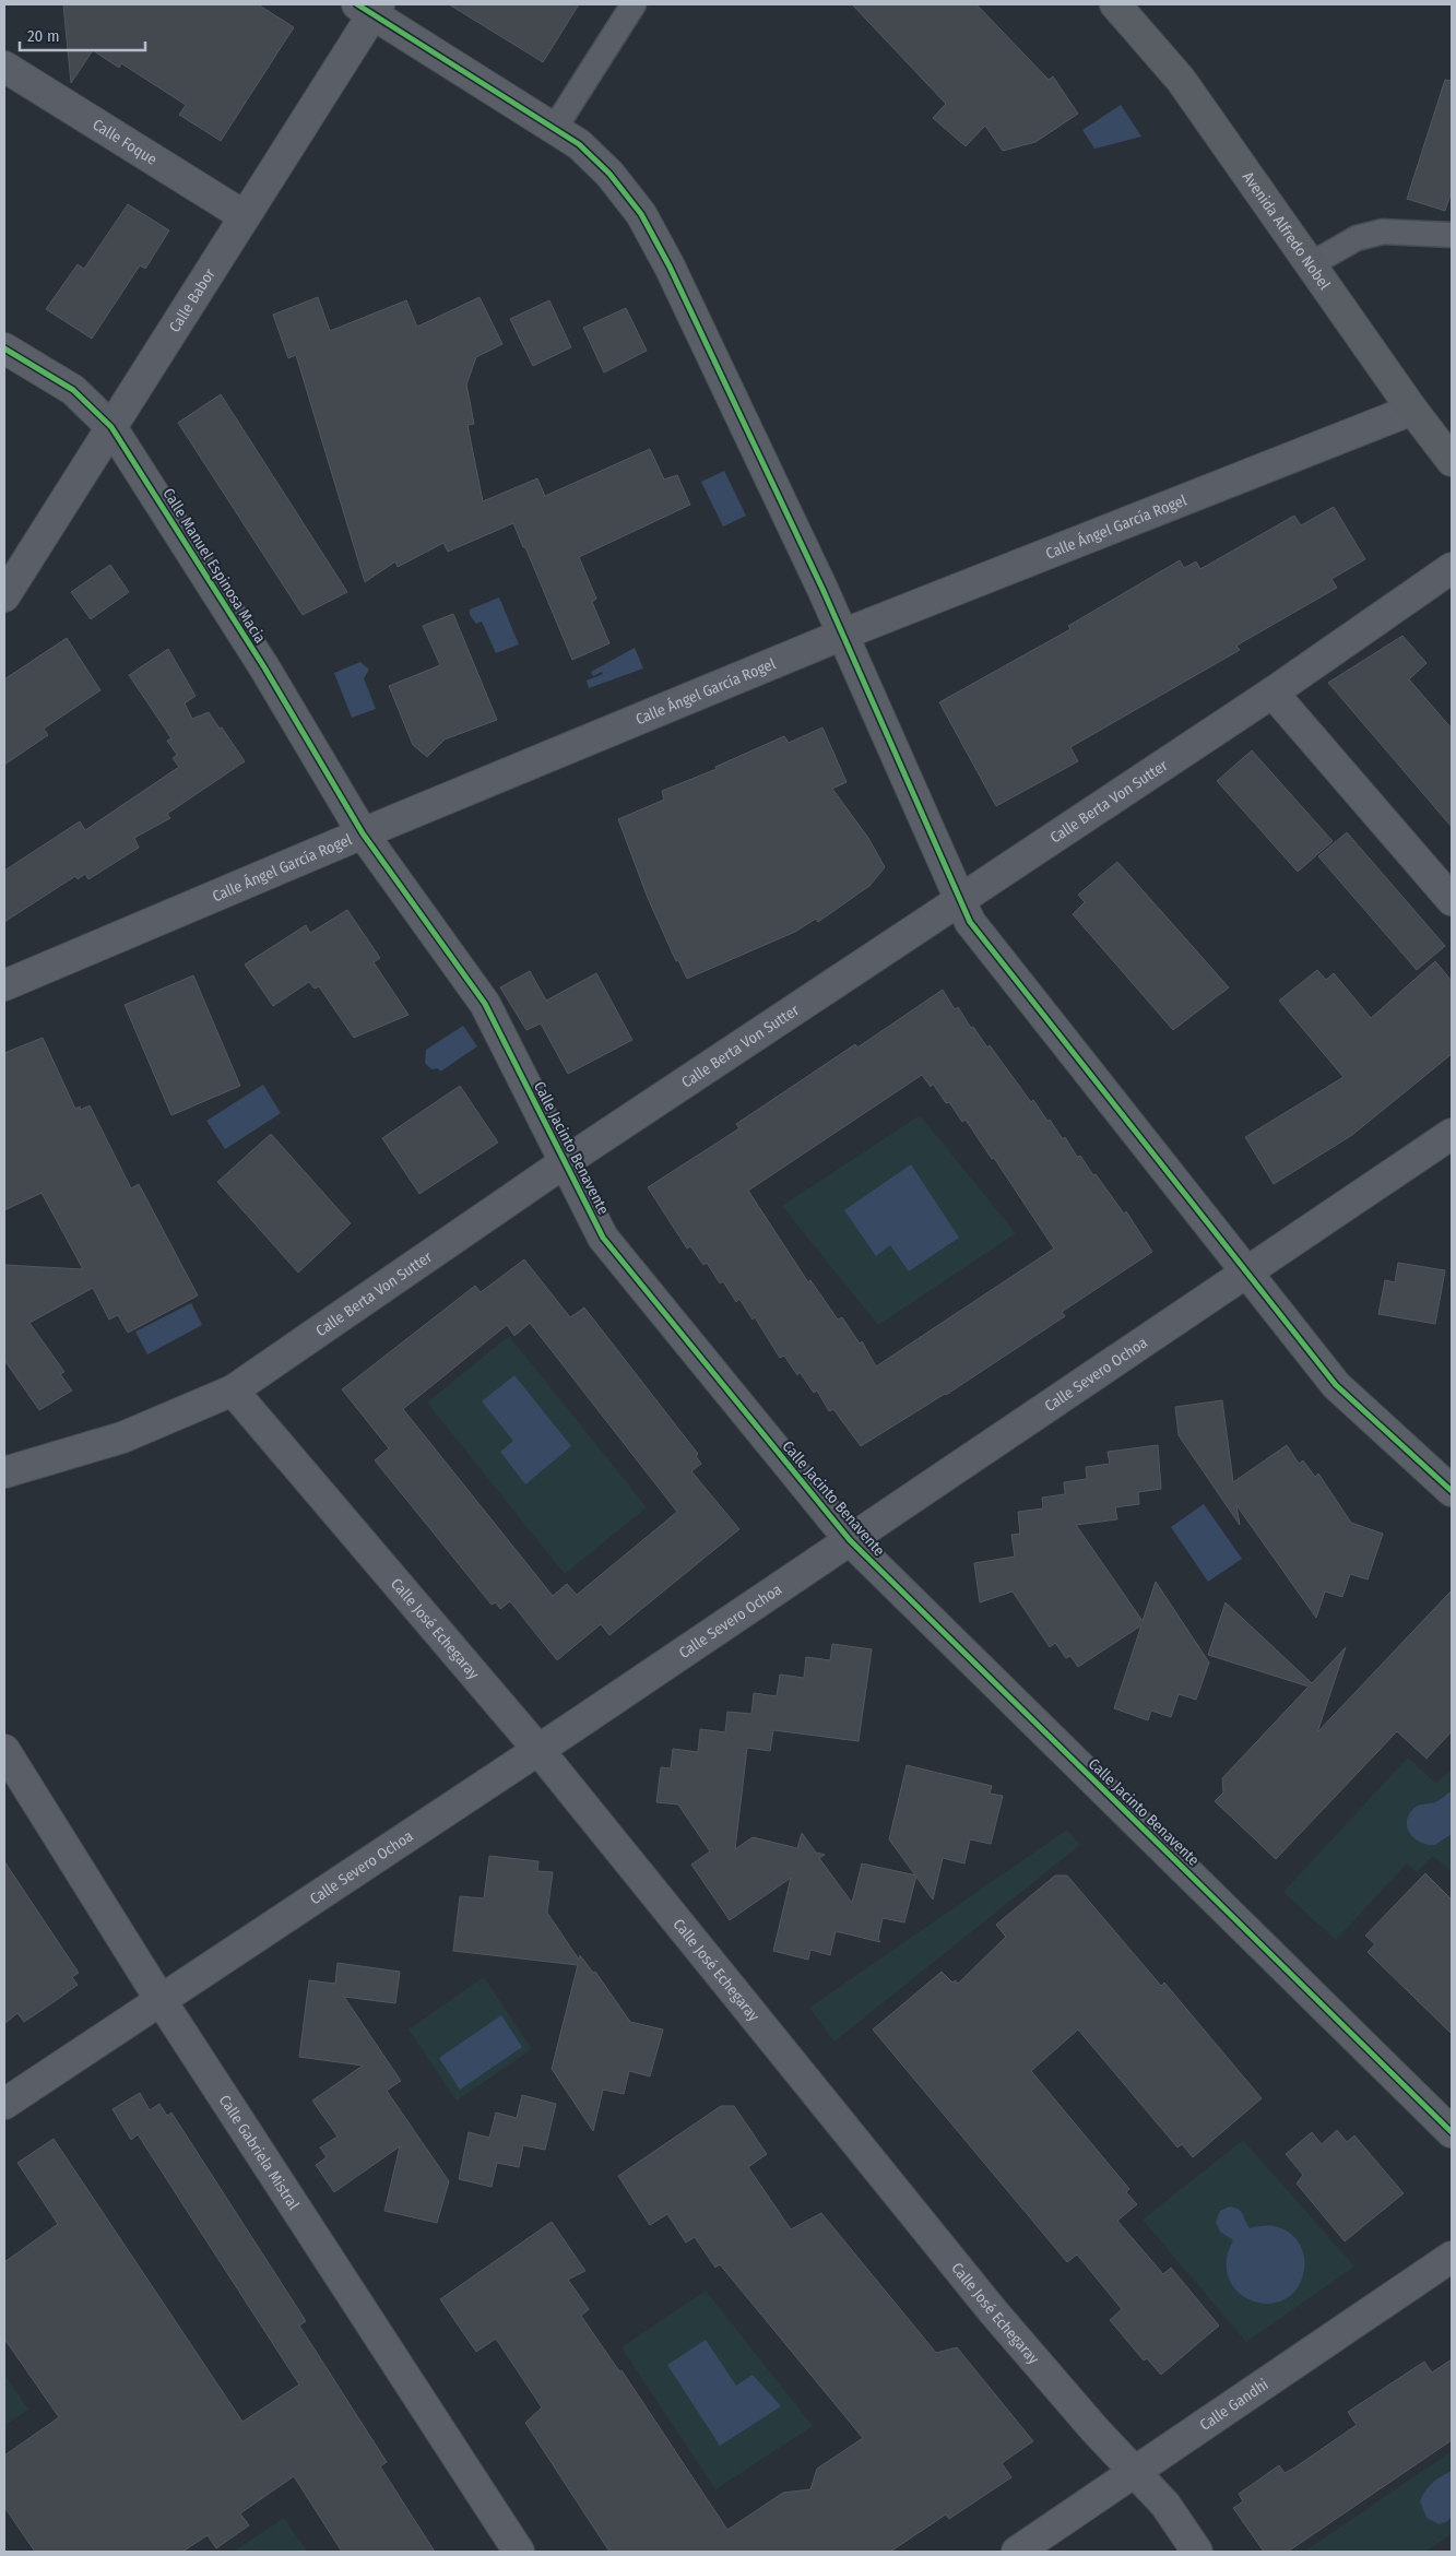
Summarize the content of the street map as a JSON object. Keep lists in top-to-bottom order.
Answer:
{
  "streets": {
    "main road": ["Avenida Alfredo Nobel"],
    "street": [
      "Calle Foque",
      "Calle Babor",
      "Calle Ángel García Rogel",
      "Calle Manuel Espinosa Macia",
      "Calle Berta Von Sutter",
      "Calle Jacinto Benavente",
      "Calle Severo Ochoa",
      "Calle José Echegaray",
      "Calle Gabriela Mistral",
      "Calle Gandhi"
    ]
  },
  "crossings": [
    ["Calle Foque", "Calle Babor"],
    ["Avenida Alfredo Nobel", "Calle Ángel García Rogel"],
    ["Calle Babor", "Calle Manuel Espinosa Macia"],
    ["Calle Ángel García Rogel", "Calle Manuel Espinosa Macia"],
    ["Calle Ángel García Rogel", "Calle Jacinto Benavente"],
    ["Calle Manuel Espinosa Macia", "Calle Jacinto Benavente"],
    ["Calle Berta Von Sutter", "Calle Jacinto Benavente"],
    ["Calle Berta Von Sutter", "Calle José Echegaray"],
    ["Calle Jacinto Benavente", "Calle Severo Ochoa"],
    ["Calle Severo Ochoa", "Calle José Echegaray"],
    ["Calle Severo Ochoa", "Calle Gabriela Mistral"],
    ["Calle José Echegaray", "Calle Gandhi"]
  ],
  "scale_bar": "20 m"
}
